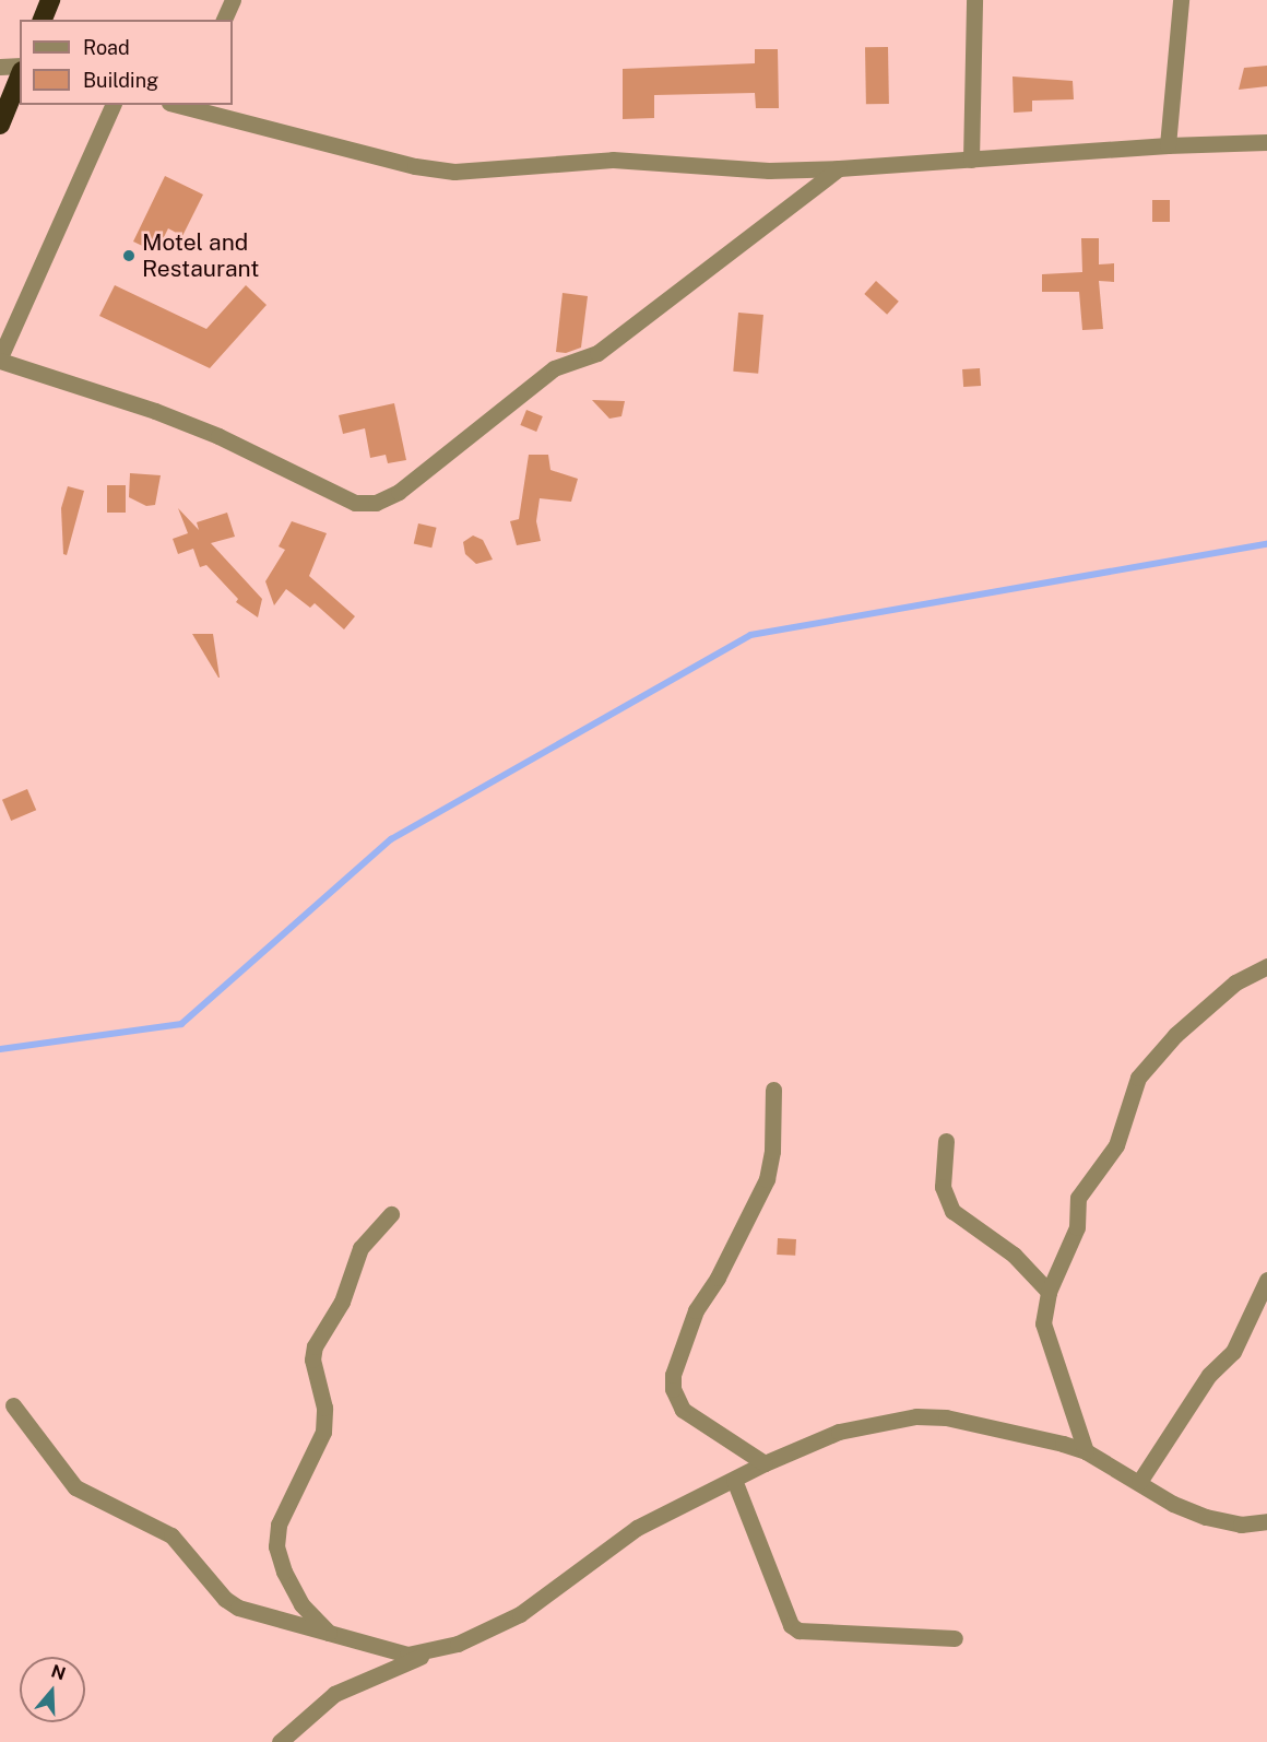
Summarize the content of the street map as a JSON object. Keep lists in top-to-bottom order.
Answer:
{
  "places": ["Motel and Restaurant"],
  "legend": ["Road", "Building"],
  "north": "top"
}
